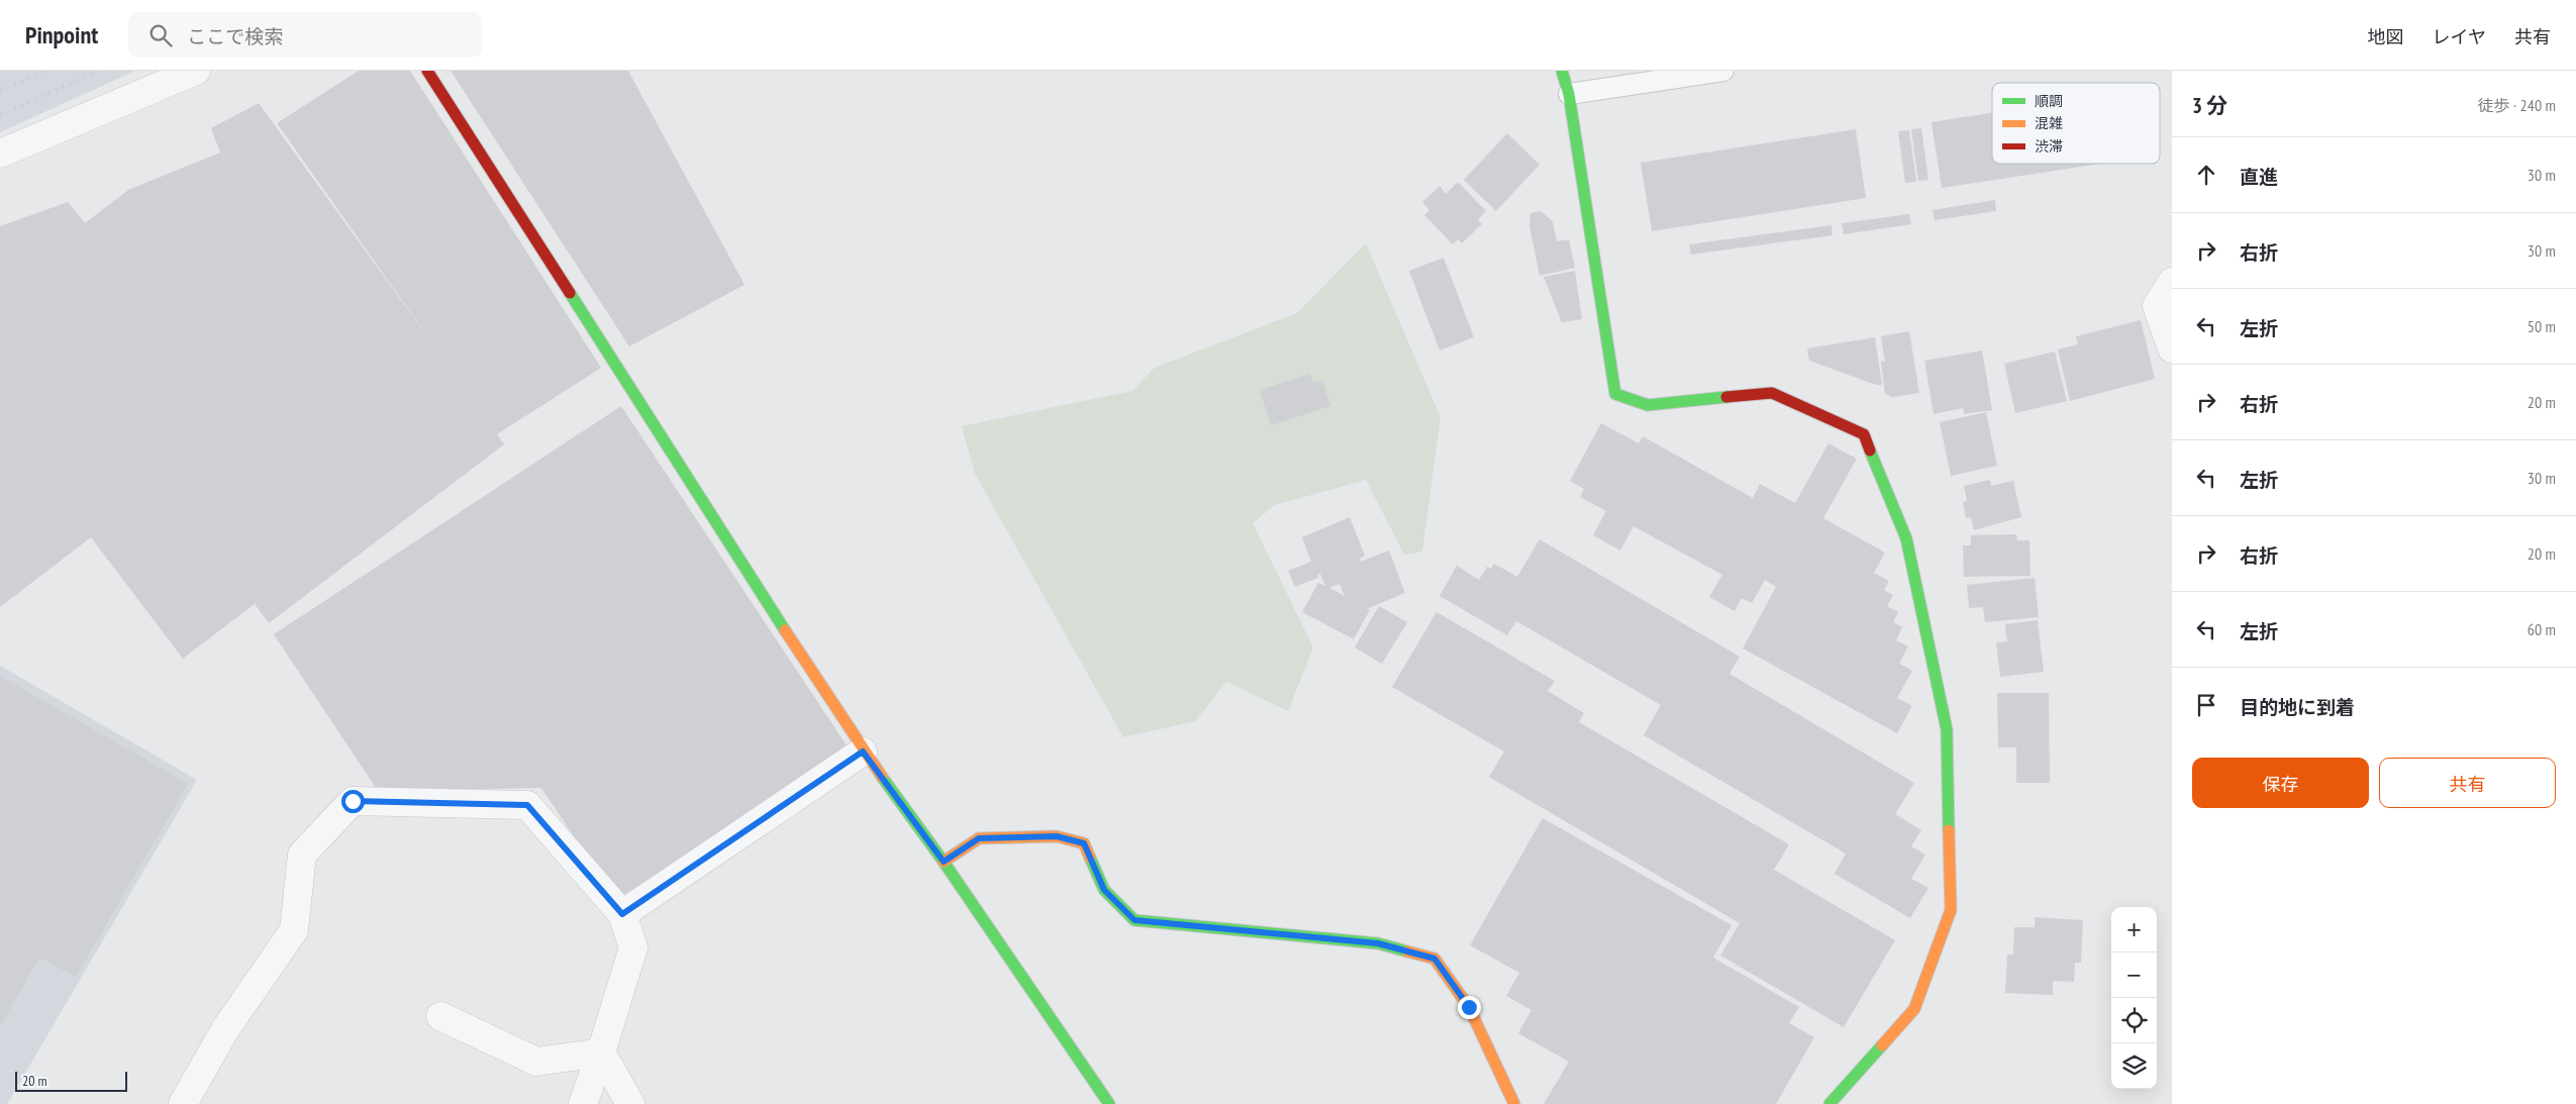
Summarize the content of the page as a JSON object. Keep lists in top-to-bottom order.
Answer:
{
  "legend": ["順調", "混雑", "渋滞"],
  "scale_bar": "20 m",
  "page": {
    "header": "Pinpoint",
    "search": "ここで検索",
    "nav": ["地図", "レイヤ", "共有"],
    "heading": ["3 分", "徒歩 · 240 m"],
    "list": [
      ["直進", "30 m"],
      ["右折", "30 m"],
      ["左折", "50 m"],
      ["右折", "20 m"],
      ["左折", "30 m"],
      ["右折", "20 m"],
      ["左折", "60 m"],
      "目的地に到着"
    ],
    "buttons": ["保存", "共有"],
    "map_buttons": ["+", "−"],
    "scale": "20 m"
  }
}
